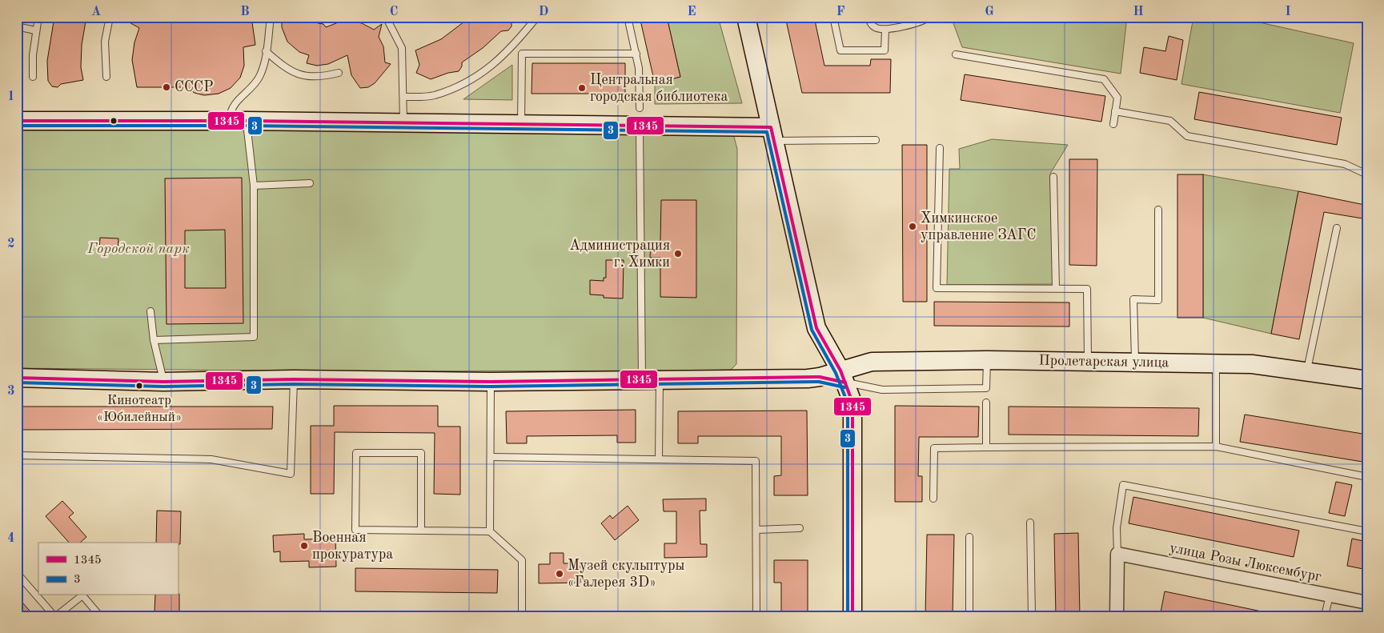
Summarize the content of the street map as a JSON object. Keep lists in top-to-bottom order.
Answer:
{
  "streets": {
    "street": ["Пролетарская улица", "улица Розы Люксембург"]
  },
  "parks": ["Городской парк"],
  "places": [
    "СССР",
    "Центральная городская библиотека",
    "Химкинское управление ЗАГС",
    "Администрация г. Химки",
    "Кинотеатр «Юбилейный»",
    "Военная прокуратура",
    "Музей скульптуры «Галерея 3D»"
  ],
  "lines": ["transit line 1345", "transit line 3"],
  "legend": ["1345", "3"],
  "grid": {
    "columns": [
      "A",
      "B",
      "C",
      "D",
      "E",
      "F",
      "G",
      "H",
      "I"
    ],
    "rows": [
      "1",
      "2",
      "3",
      "4"
    ]
  }
}
